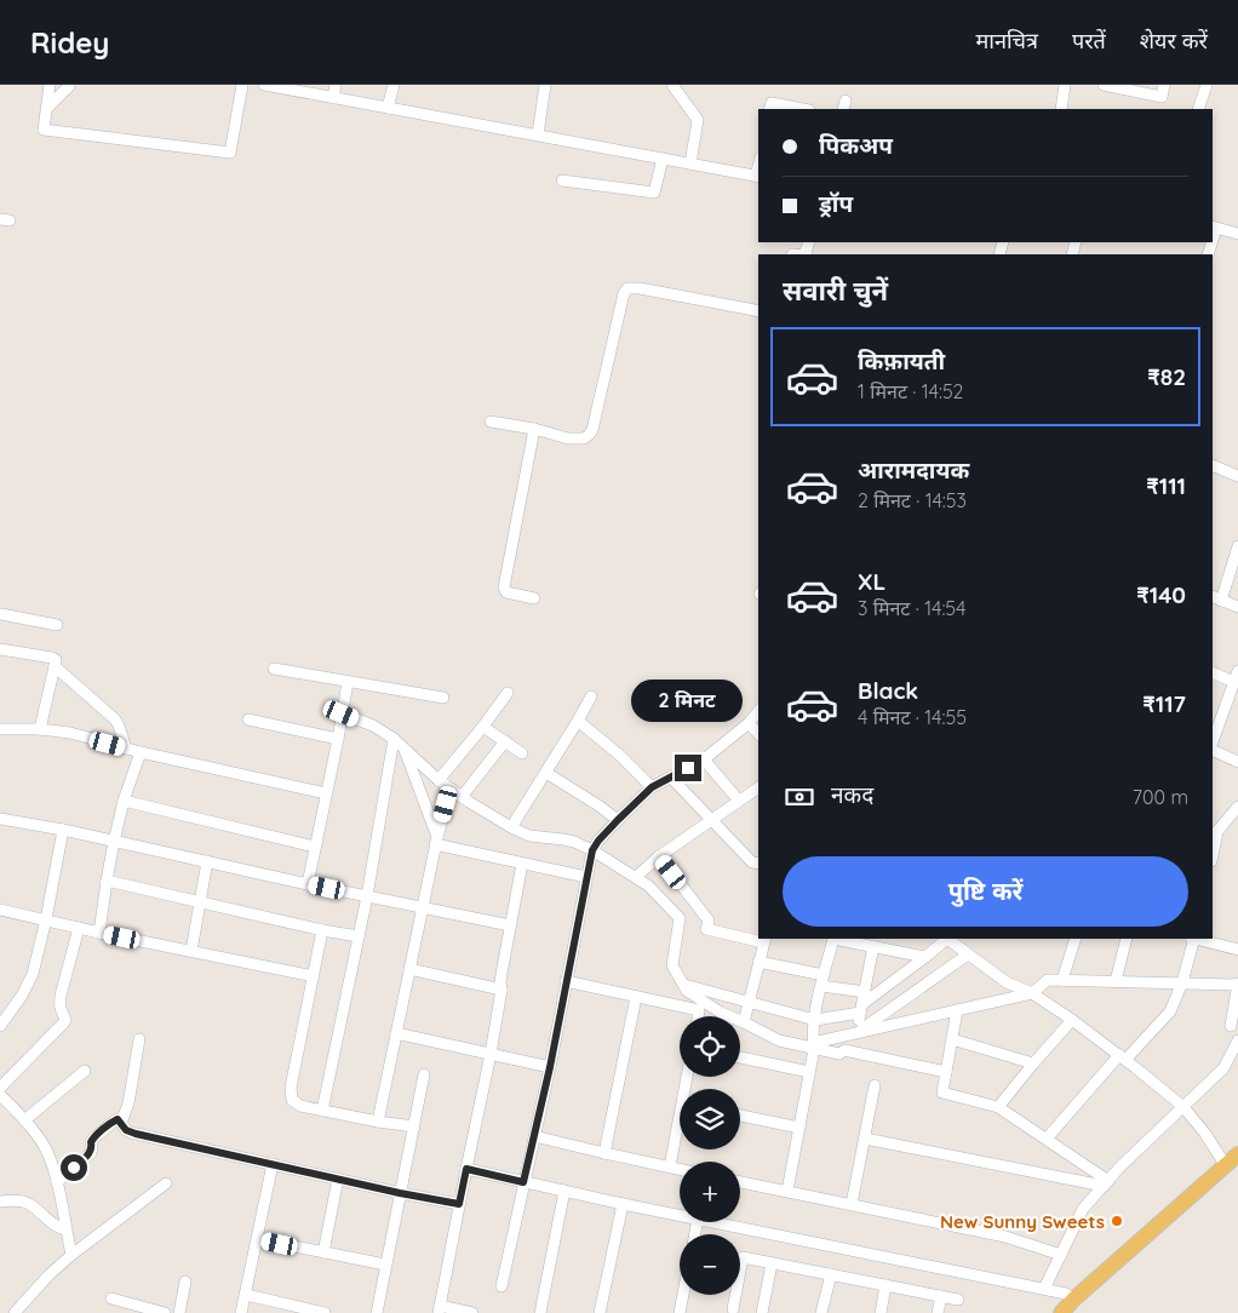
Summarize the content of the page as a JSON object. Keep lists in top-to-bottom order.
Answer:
{
  "places": ["New Sunny Sweets"],
  "page": {
    "header": "Ridey",
    "nav": ["मानचित्र", "परतें", "शेयर करें"],
    "banner": ["पिकअप", "ड्रॉप"],
    "heading": "सवारी चुनें",
    "list": [
      {
        "name": "किफ़ायती",
        "note": "1 मिनट · 14:52",
        "value": "₹82"
      },
      {
        "name": "आरामदायक",
        "note": "2 मिनट · 14:53",
        "value": "₹111"
      },
      {
        "name": "XL",
        "note": "3 मिनट · 14:54",
        "value": "₹140"
      },
      {
        "name": "Black",
        "note": "4 मिनट · 14:55",
        "value": "₹117"
      }
    ],
    "bubble": "2 मिनट",
    "pay": ["नकद", "700 m"],
    "buttons": "पुष्टि करें",
    "map_buttons": ["+", "−"]
  }
}
